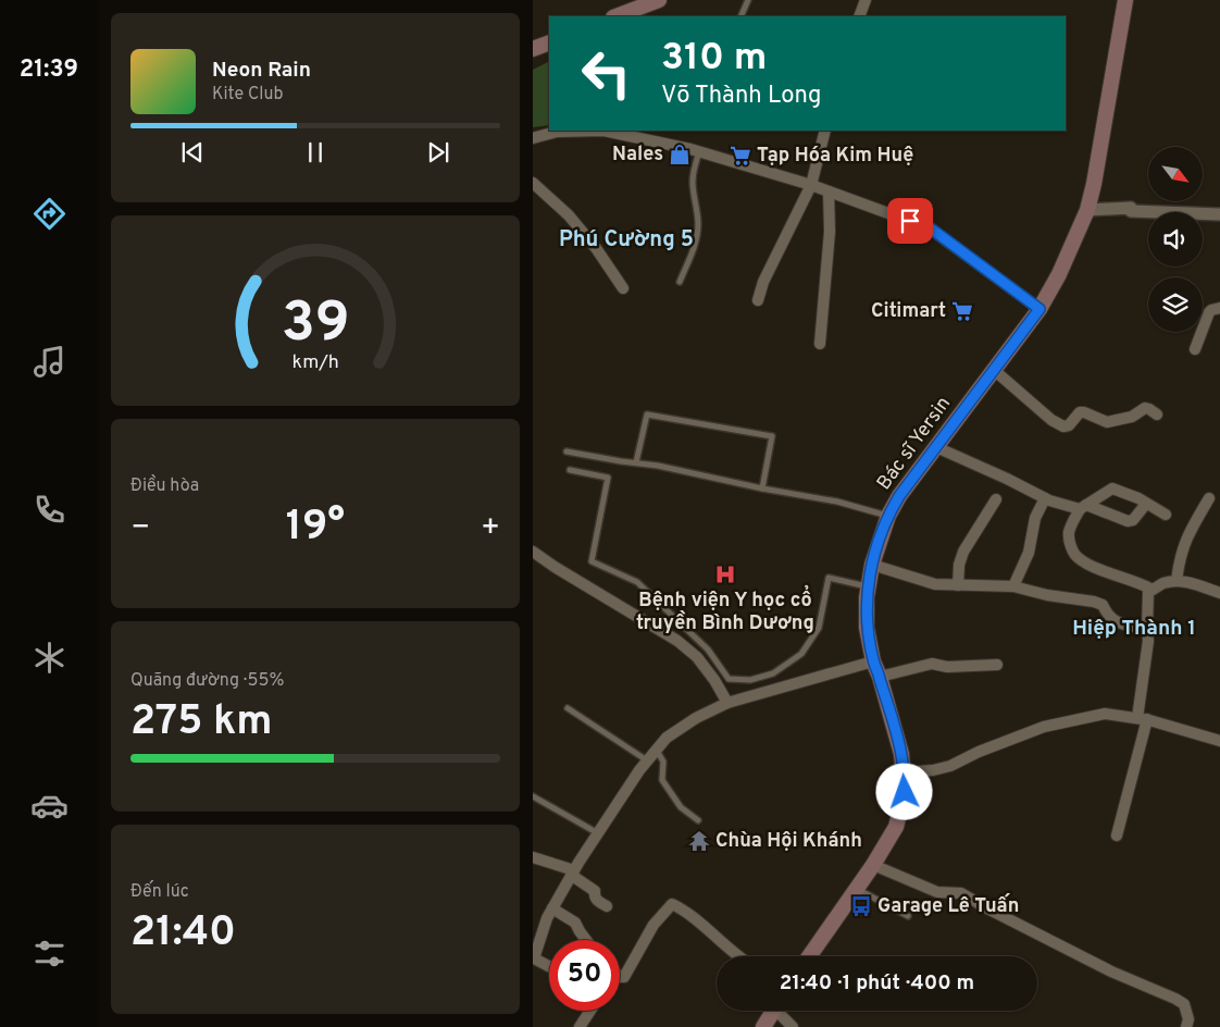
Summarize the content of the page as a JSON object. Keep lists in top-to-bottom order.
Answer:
{
  "streets": {
    "main road": ["Bác sĩ Yersin"]
  },
  "districts": ["Phú Cường 5", "Hiệp Thành 1"],
  "places": {
    "shop": ["Nales"],
    "supermarket": ["Tạp Hóa Kim Huệ", "Citimart"],
    "hospital": ["Bệnh viện Y học cổ truyền Bình Dương"],
    "temple": ["Chùa Hội Khánh"],
    "bus stop": ["Garage Lê Tuấn"]
  },
  "north": "bottom right",
  "page": {
    "tabs": "21:39",
    "turn": ["310 m", "Võ Thành Long"],
    "song": ["Neon Rain", "Kite Club"],
    "tile": [
      "Điều hòa",
      ["Quãng đường · 55%", "275 km"],
      ["Đến lúc", "21:40"]
    ],
    "heat": ["−", "19°", "+"],
    "limit": "50",
    "trip": "21:40 · 1 phút · 400 m",
    "gauge": ["39", "km/h"]
  }
}
